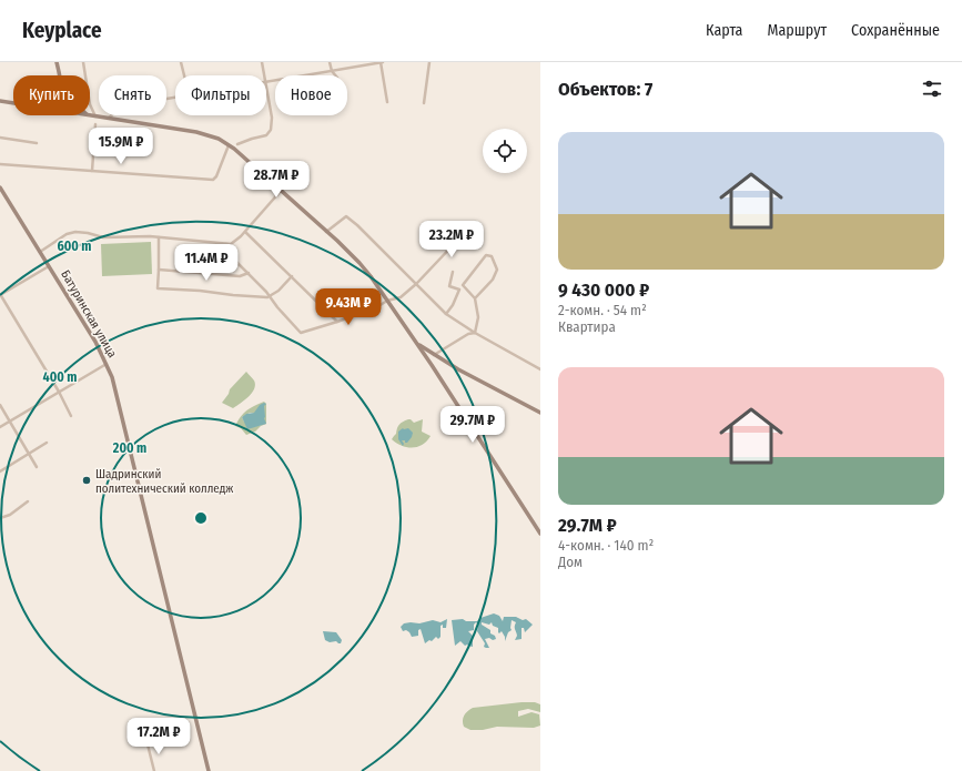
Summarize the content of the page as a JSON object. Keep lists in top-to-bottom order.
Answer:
{
  "streets": {
    "street": ["Батуринская улица"]
  },
  "places": ["Шадринский политехнический колледж"],
  "page": {
    "header": "Keyplace",
    "nav": ["Карта", "Маршрут", "Сохранённые"],
    "heading": "Объектов: 7",
    "chip": [
      "Купить",
      "Снять",
      "Фильтры",
      "Новое"
    ],
    "list": [
      {
        "name": "9 430 000 ₽",
        "note": "2-комн. · 54 m² · Квартира"
      },
      {
        "name": "29.7M ₽",
        "note": "4-комн. · 140 m² · Дом"
      }
    ],
    "price": [
      "15.9M ₽",
      "28.7M ₽",
      "23.2M ₽",
      "11.4M ₽",
      "9.43M ₽",
      "29.7M ₽",
      "17.2M ₽"
    ]
  },
  "rings": ["600 m", "400 m", "200 m"]
}
